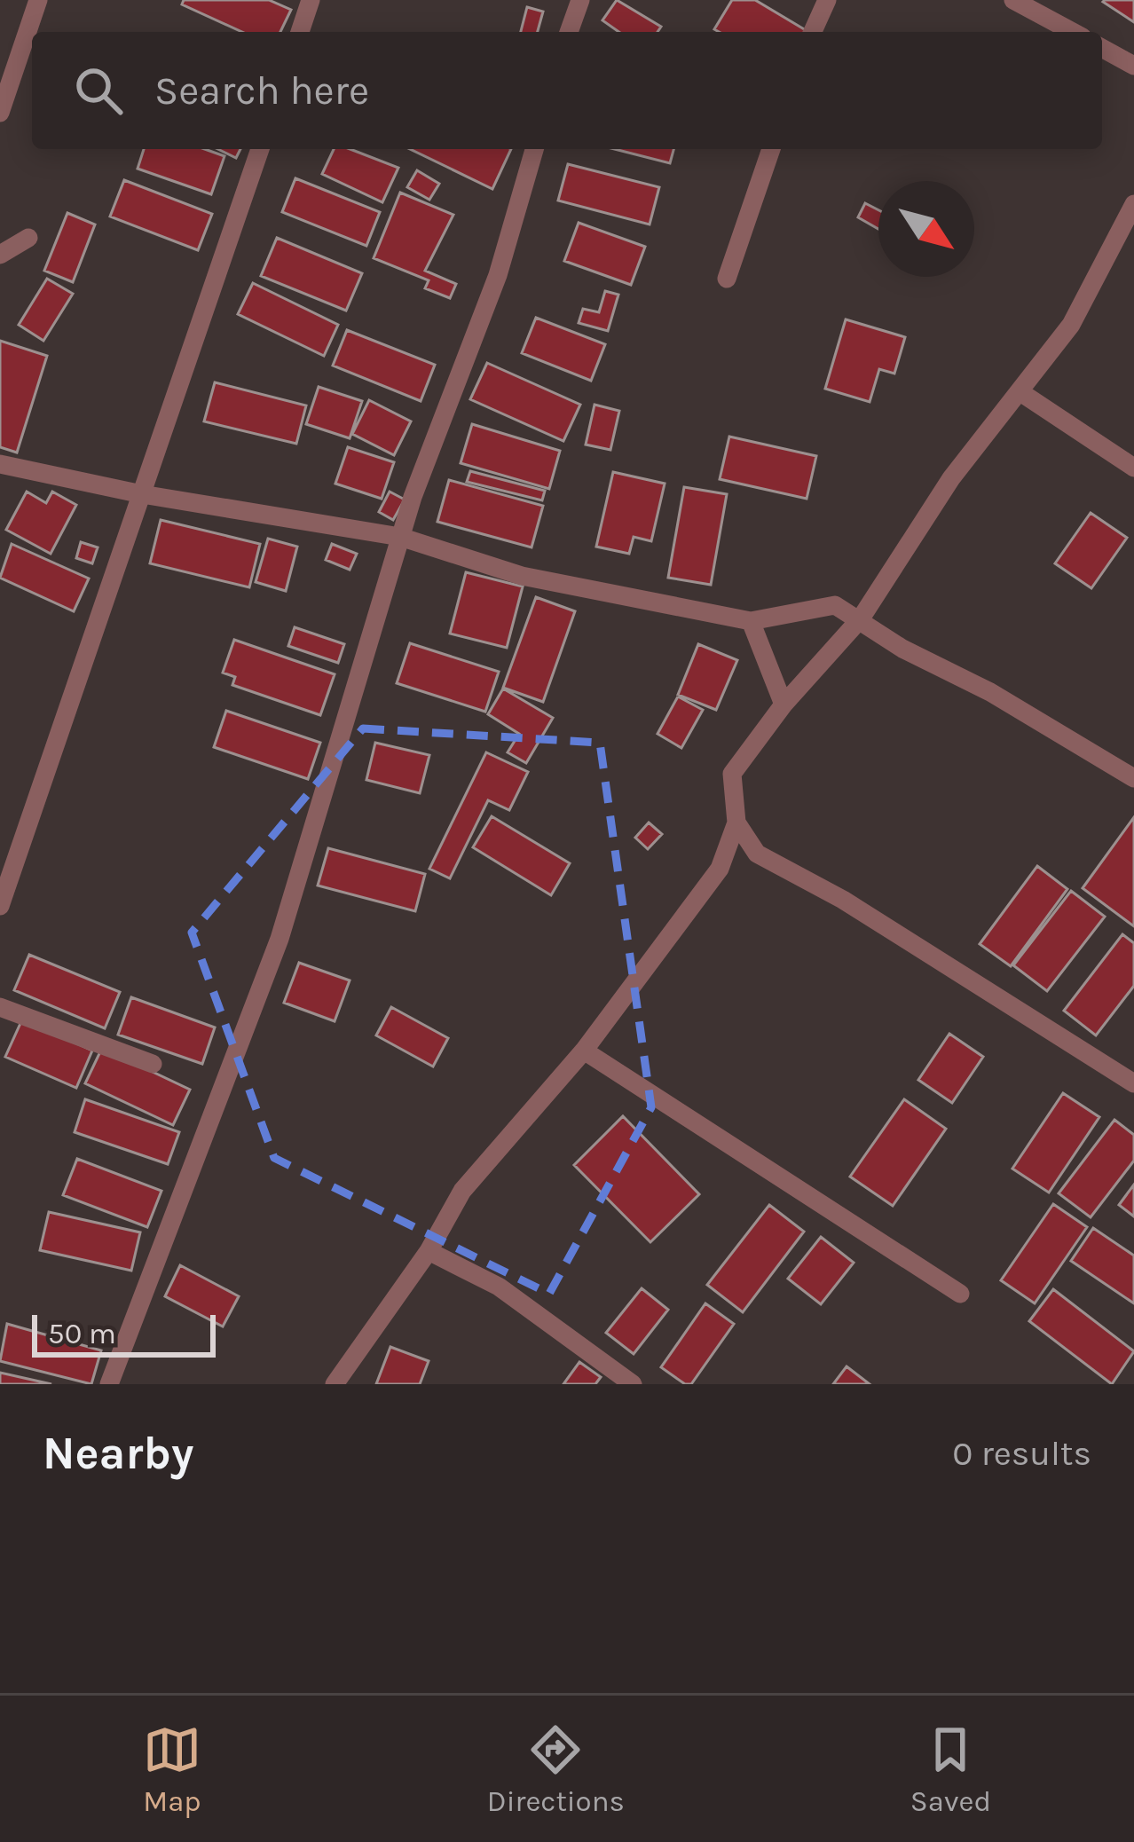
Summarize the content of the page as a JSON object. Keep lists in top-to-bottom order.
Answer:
{
  "scale_bar": "50 m",
  "north": "bottom right",
  "page": {
    "search": "Search here",
    "scale": "50 m",
    "heading": ["Nearby", "0 results"],
    "nav": ["Map", "Directions", "Saved"]
  }
}
